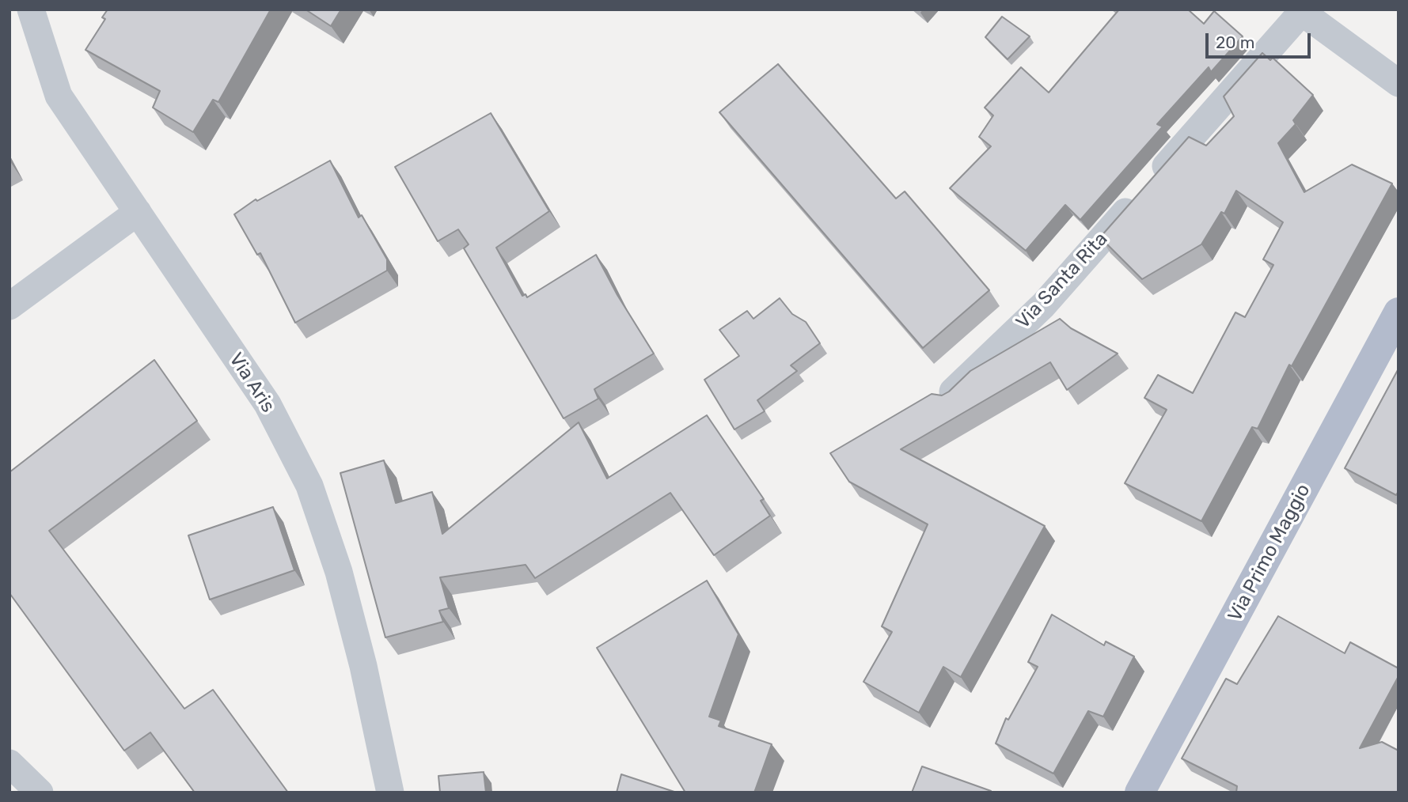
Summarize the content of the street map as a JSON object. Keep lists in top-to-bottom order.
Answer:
{
  "streets": {
    "main road": ["Via Primo Maggio"],
    "street": ["Via Santa Rita", "Via Aris"]
  },
  "scale_bar": "20 m"
}
